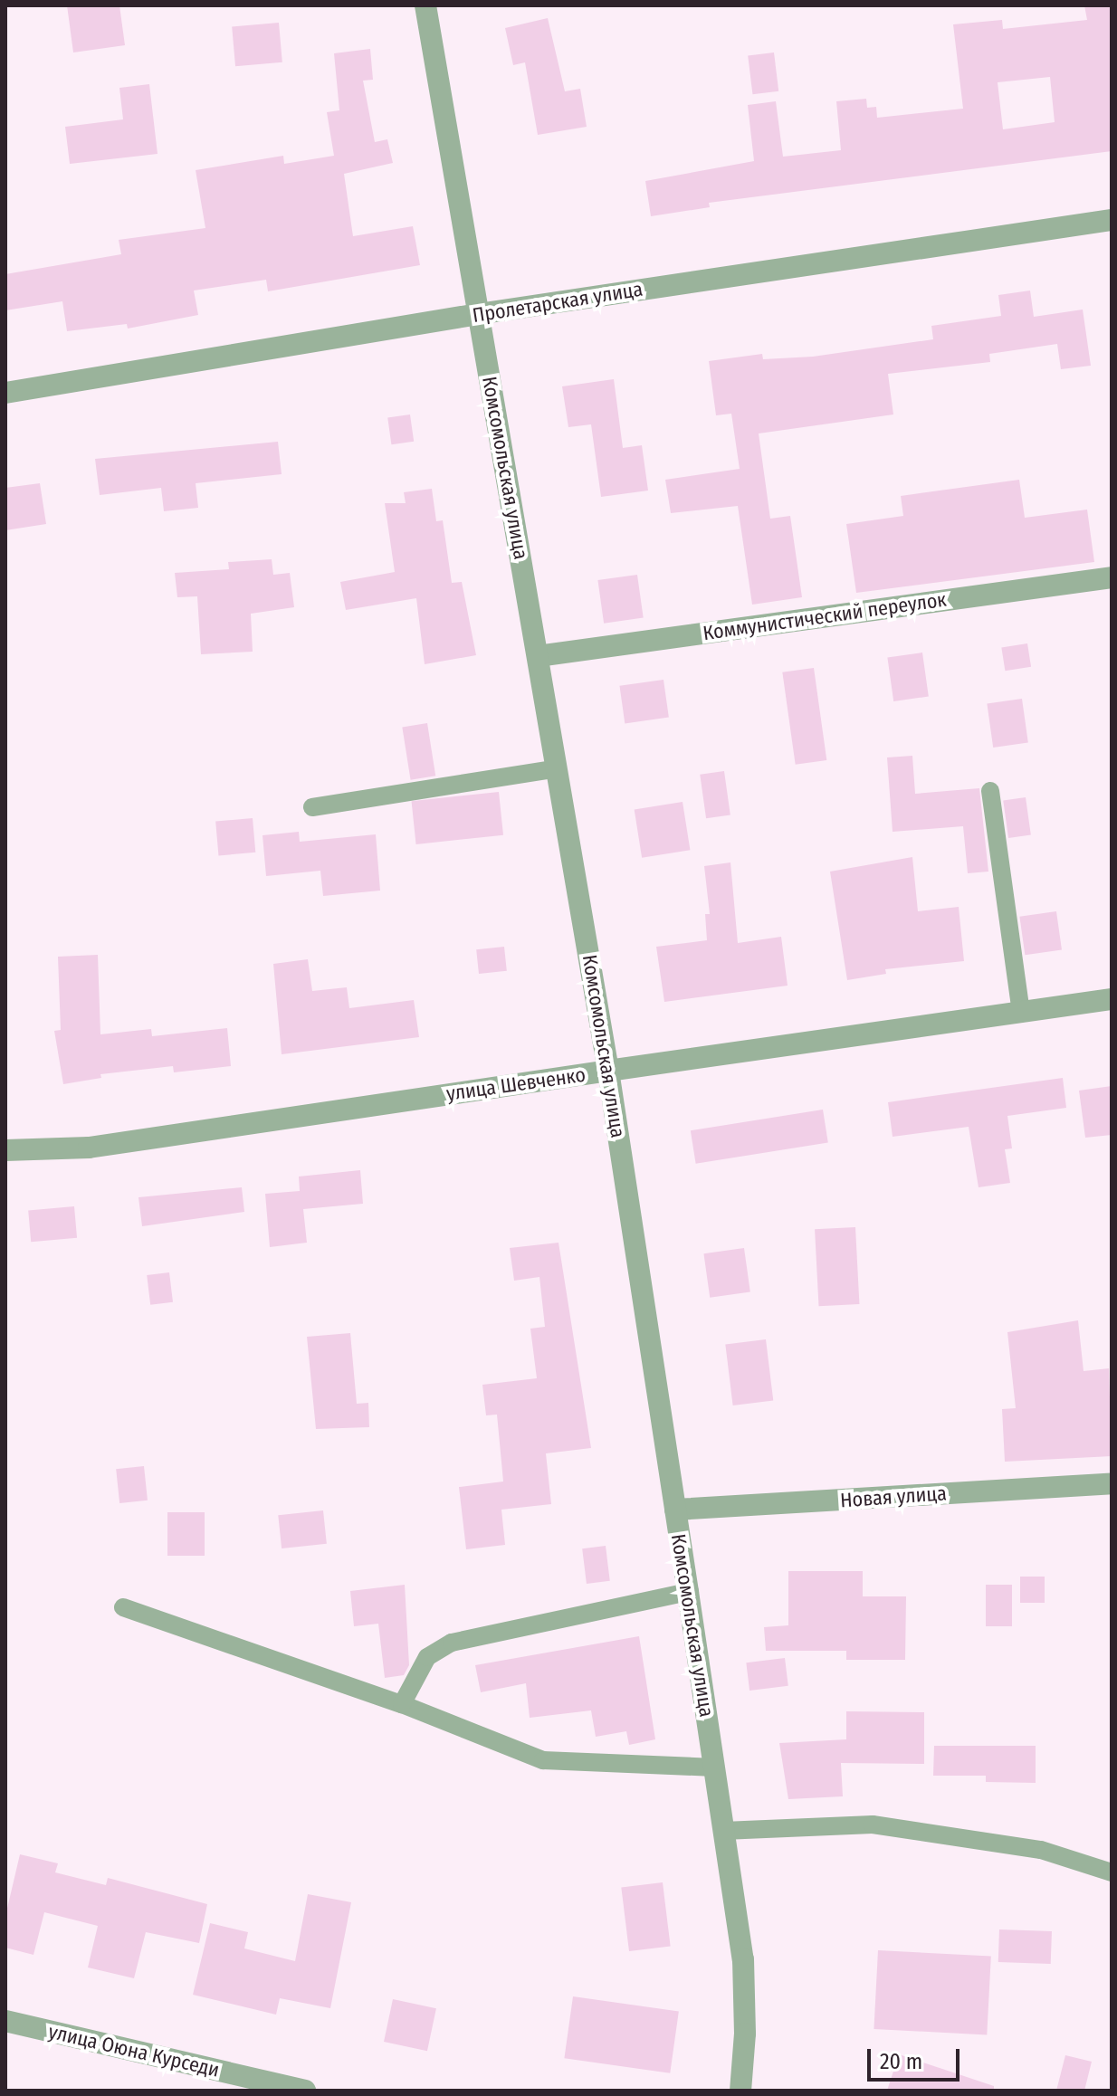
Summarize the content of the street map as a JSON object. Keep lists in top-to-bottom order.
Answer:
{
  "streets": {
    "street": [
      "Пролетарская улица",
      "Комсомольская улица",
      "Коммунистический переулок",
      "улица Шевченко",
      "Новая улица",
      "улица Оюна Курседи"
    ]
  },
  "crossings": [
    ["Пролетарская улица", "Комсомольская улица"],
    ["Комсомольская улица", "Коммунистический переулок"],
    ["Комсомольская улица", "улица Шевченко"],
    ["Комсомольская улица", "Новая улица"]
  ],
  "scale_bar": "20 m"
}
